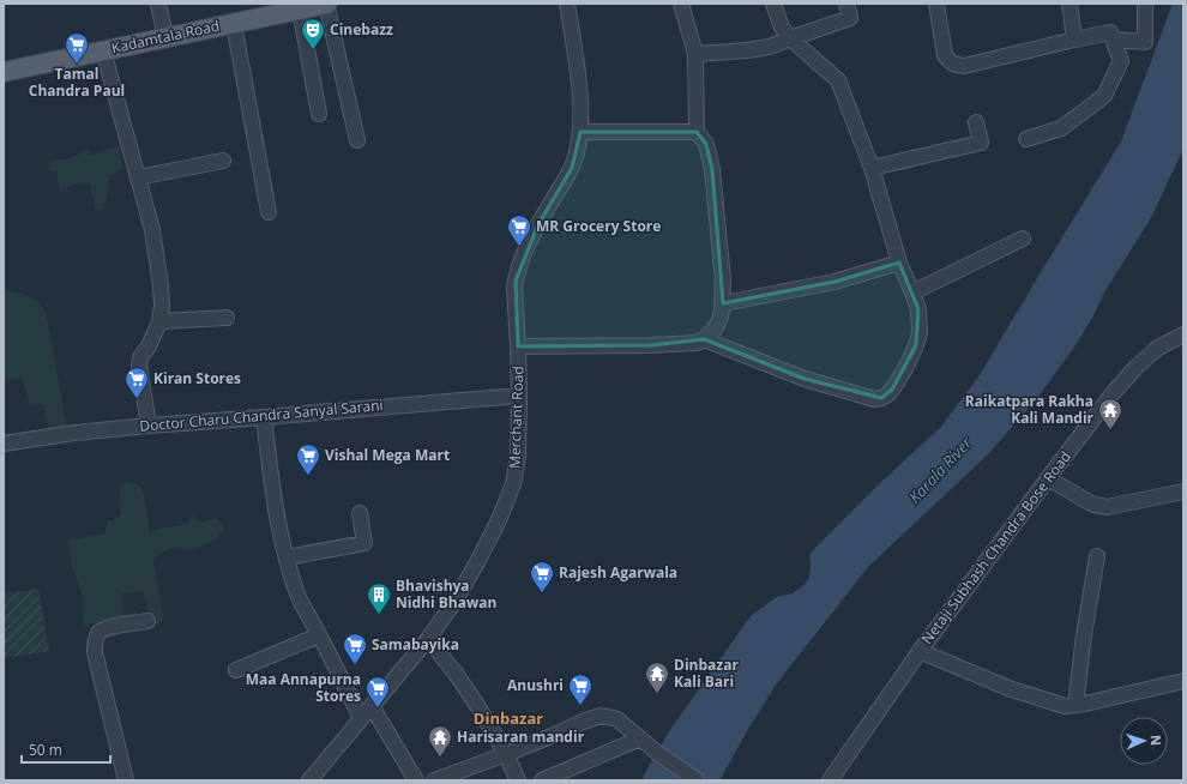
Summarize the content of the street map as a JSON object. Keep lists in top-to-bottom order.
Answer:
{
  "streets": {
    "main road": ["Kadamtala Road"],
    "street": ["Doctor Charu Chandra Sanyal Sarani", "Merchant Road", "Netaji Subhash Chandra Bose Road"]
  },
  "crossings": [
    ["Doctor Charu Chandra Sanyal Sarani", "Merchant Road"]
  ],
  "districts": ["Dinbazar"],
  "water": ["Karala River"],
  "places": {
    "theatre": ["Cinebazz"],
    "supermarket": [
      "Tamal Chandra Paul",
      "MR Grocery Store",
      "Kiran Stores",
      "Vishal Mega Mart",
      "Rajesh Agarwala",
      "Samabayika",
      "Anushri",
      "Maa Annapurna Stores"
    ],
    "temple": ["Raikatpara Rakha Kali Mandir", "Dinbazar Kali Bari", "Harisaran mandir"],
    "building": ["Bhavishya Nidhi Bhawan"]
  },
  "scale_bar": "50 m",
  "north": "right"
}
